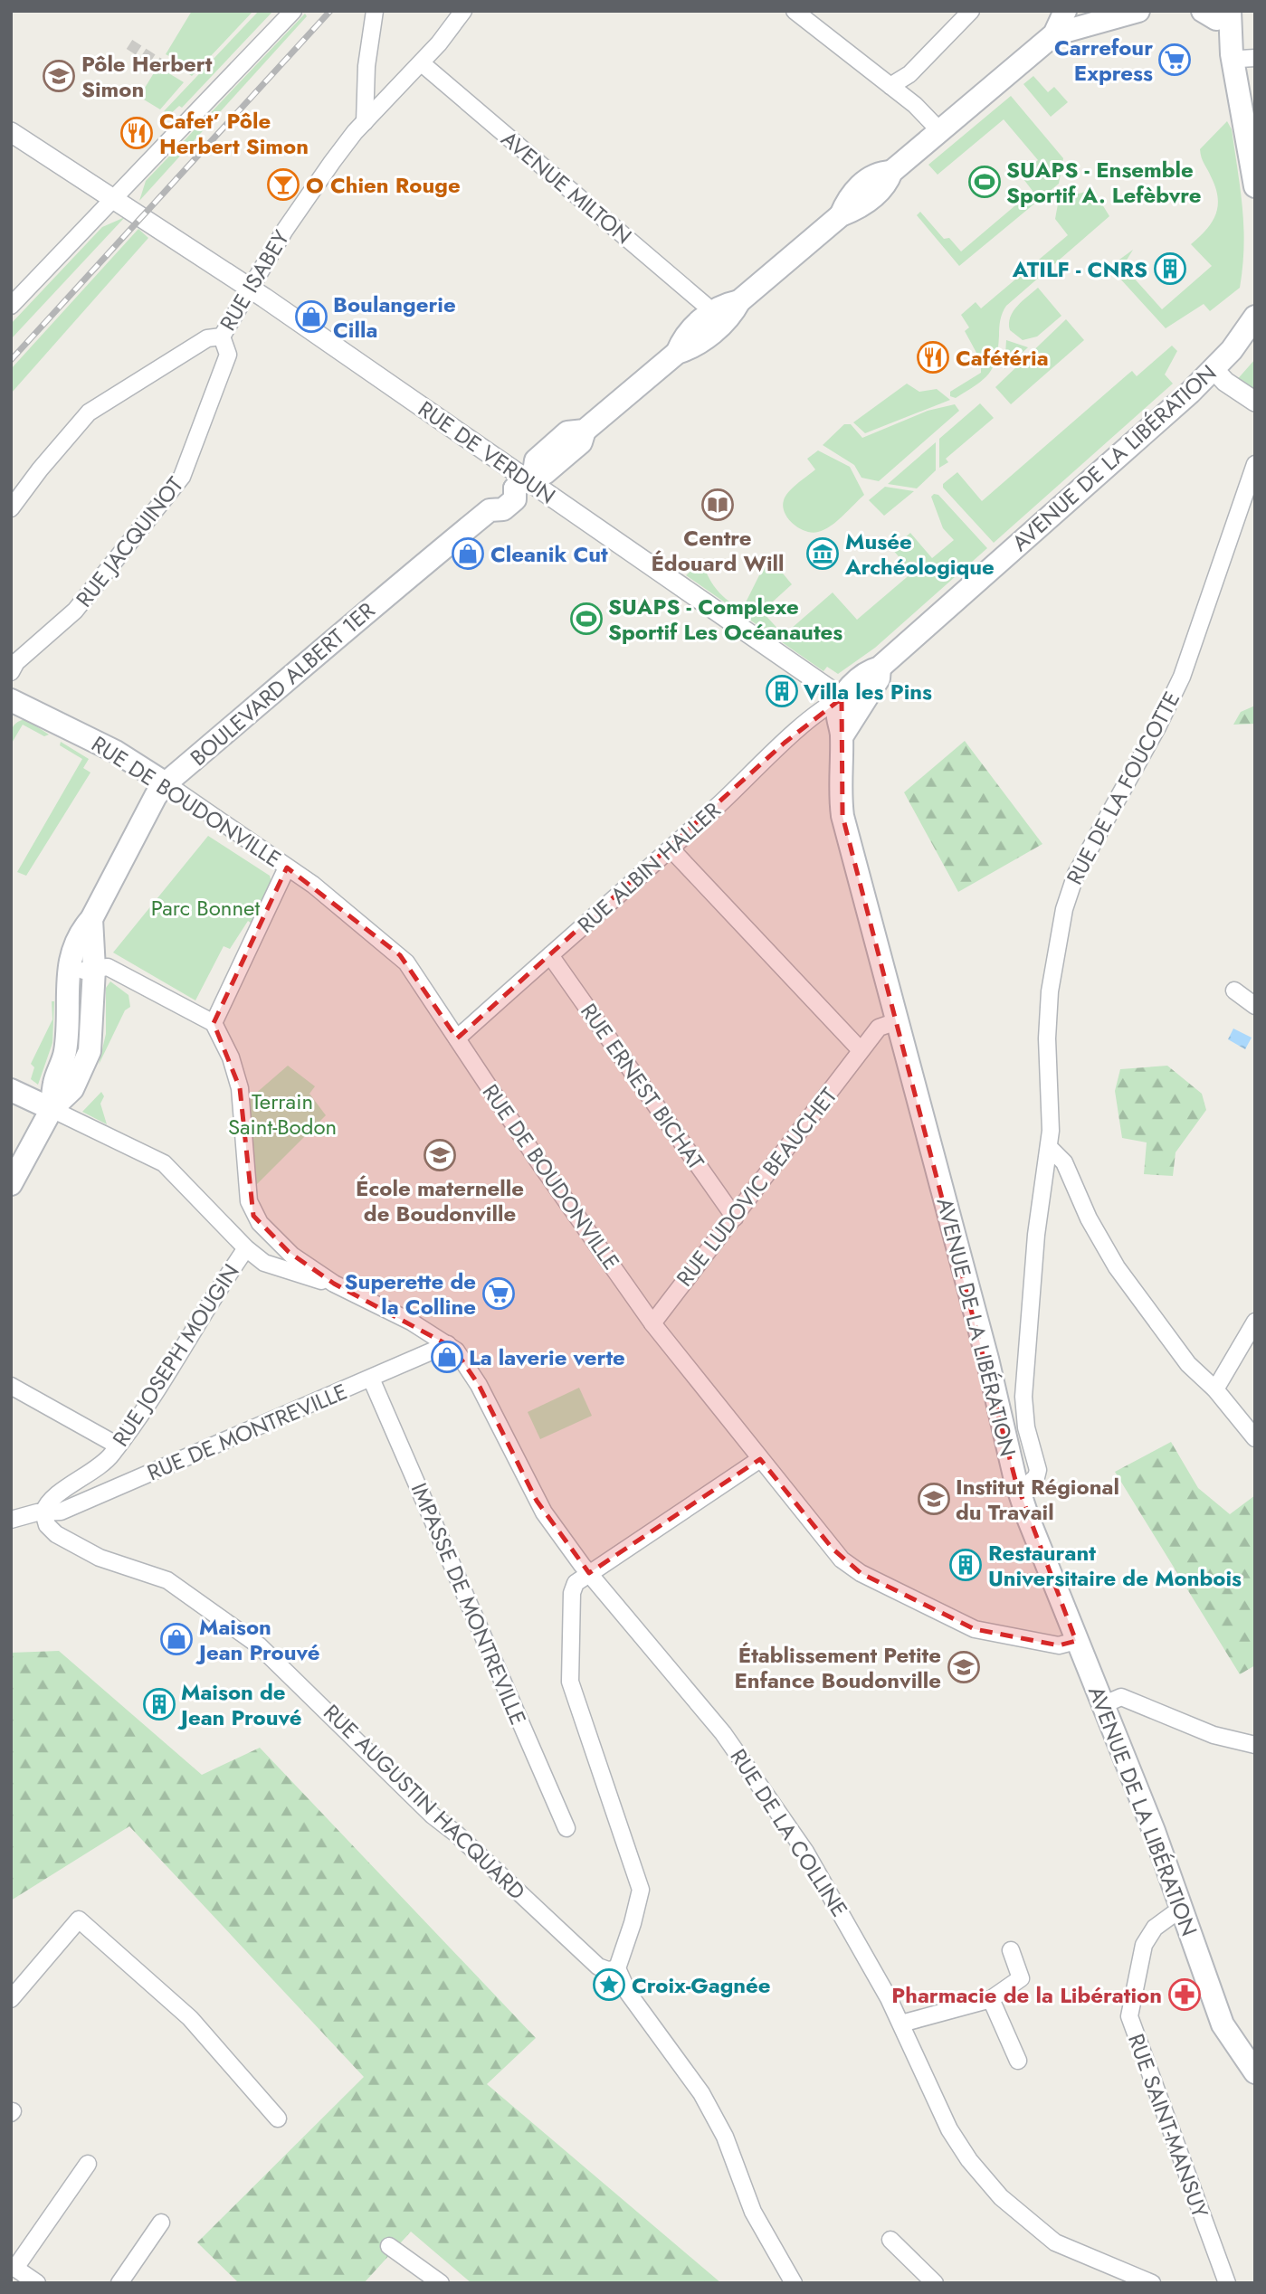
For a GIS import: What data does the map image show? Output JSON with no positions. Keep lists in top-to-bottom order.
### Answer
{
  "streets": {
    "main road": ["AVENUE DE LA LIBÉRATION", "BOULEVARD ALBERT 1ER", "RUE DE BOUDONVILLE"],
    "street": [
      "AVENUE MILTON",
      "RUE ISABEY",
      "RUE DE VERDUN",
      "RUE JACQUINOT",
      "RUE DE LA FOUCOTTE",
      "RUE ALBIN HALLER",
      "RUE ERNEST BICHAT",
      "RUE LUDOVIC BEAUCHET",
      "RUE JOSEPH MOUGIN",
      "RUE DE MONTREVILLE",
      "IMPASSE DE MONTREVILLE",
      "RUE AUGUSTIN HACQUARD",
      "RUE DE LA COLLINE",
      "RUE SAINT-MANSUY"
    ]
  },
  "crossings": [
    ["AVENUE MILTON", "RUE ISABEY"],
    ["AVENUE MILTON", "BOULEVARD ALBERT 1ER"],
    ["RUE ISABEY", "RUE DE VERDUN"],
    ["RUE ISABEY", "RUE JACQUINOT"],
    ["RUE DE VERDUN", "AVENUE DE LA LIBÉRATION"],
    ["RUE DE VERDUN", "BOULEVARD ALBERT 1ER"],
    ["RUE DE VERDUN", "RUE ALBIN HALLER"],
    ["AVENUE DE LA LIBÉRATION", "RUE DE LA FOUCOTTE"],
    ["AVENUE DE LA LIBÉRATION", "RUE DE BOUDONVILLE"],
    ["AVENUE DE LA LIBÉRATION", "RUE ALBIN HALLER"],
    ["AVENUE DE LA LIBÉRATION", "RUE LUDOVIC BEAUCHET"],
    ["AVENUE DE LA LIBÉRATION", "RUE SAINT-MANSUY"],
    ["BOULEVARD ALBERT 1ER", "RUE DE BOUDONVILLE"],
    ["RUE DE BOUDONVILLE", "RUE ALBIN HALLER"],
    ["RUE DE BOUDONVILLE", "RUE LUDOVIC BEAUCHET"],
    ["RUE ALBIN HALLER", "RUE ERNEST BICHAT"],
    ["RUE ERNEST BICHAT", "RUE LUDOVIC BEAUCHET"],
    ["RUE JOSEPH MOUGIN", "RUE DE MONTREVILLE"],
    ["RUE JOSEPH MOUGIN", "RUE AUGUSTIN HACQUARD"],
    ["RUE DE MONTREVILLE", "IMPASSE DE MONTREVILLE"],
    ["RUE DE MONTREVILLE", "RUE AUGUSTIN HACQUARD"],
    ["RUE DE MONTREVILLE", "RUE DE LA COLLINE"]
  ],
  "parks": ["Parc Bonnet", "Terrain Saint-Bodon"],
  "places": {
    "supermarket": ["Carrefour Express", "Superette de la Colline"],
    "school or university": [
      "Pôle Herbert Simon",
      "École maternelle de Boudonville",
      "Institut Régional du Travail",
      "Établissement Petite Enfance Boudonville"
    ],
    "restaurant": ["Cafet’ Pôle Herbert Simon", "Cafétéria"],
    "sports": ["SUAPS - Ensemble Sportif A. Lefèbvre", "SUAPS - Complexe Sportif Les Océanautes"],
    "bar": ["O Chien Rouge"],
    "building": [
      "ATILF - CNRS",
      "Villa les Pins",
      "Restaurant Universitaire de Monbois",
      "Maison de Jean Prouvé"
    ],
    "shop": [
      "Boulangerie Cilla",
      "Cleanik Cut",
      "La laverie verte",
      "Maison Jean Prouvé"
    ],
    "library": ["Centre Édouard Will"],
    "museum": ["Musée Archéologique"],
    "place": ["Croix-Gagnée"],
    "pharmacy": ["Pharmacie de la Libération"]
  }
}
